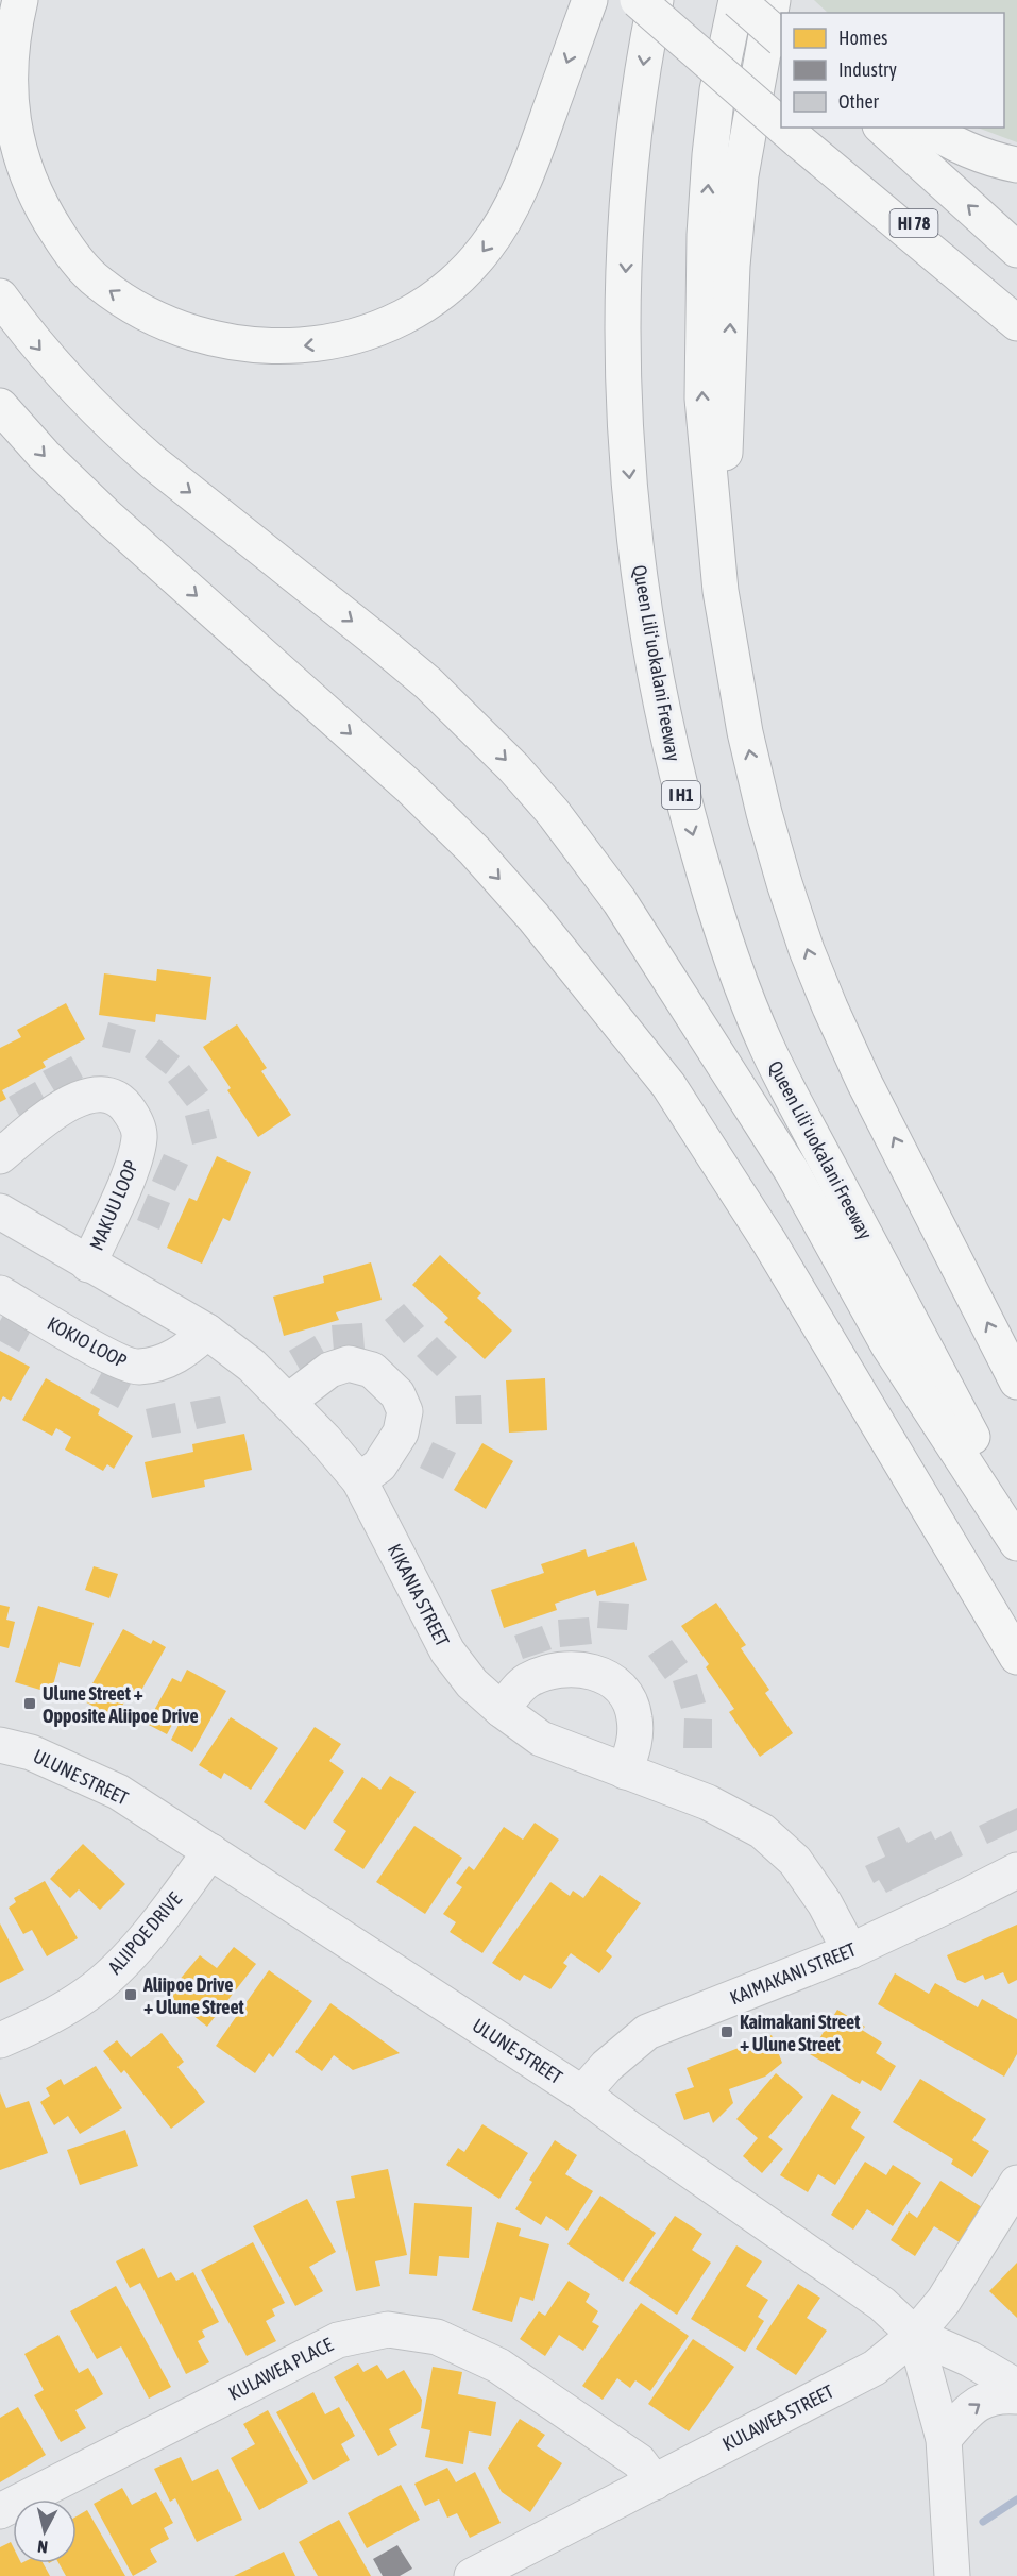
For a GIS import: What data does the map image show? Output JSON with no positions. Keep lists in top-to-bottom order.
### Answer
{
  "streets": {
    "highway": ["HI 78", "Queen Liliʻuokalani Freeway", "I H1"],
    "street": [
      "MAKUU LOOP",
      "KOKIO LOOP",
      "KIKANIA STREET",
      "ULUNE STREET",
      "ALIIPOE DRIVE",
      "KAIMAKANI STREET",
      "KULAWEA PLACE",
      "KULAWEA STREET"
    ]
  },
  "crossings": [
    ["MAKUU LOOP", "KIKANIA STREET"],
    ["KOKIO LOOP", "KIKANIA STREET"],
    ["KIKANIA STREET", "KAIMAKANI STREET"],
    ["ULUNE STREET", "ALIIPOE DRIVE"],
    ["ULUNE STREET", "KAIMAKANI STREET"],
    ["ULUNE STREET", "KULAWEA STREET"],
    ["KULAWEA PLACE", "KULAWEA STREET"]
  ],
  "places": {
    "transit": ["Ulune Street + Opposite Aliipoe Drive", "Aliipoe Drive + Ulune Street", "Kaimakani Street + Ulune Street"]
  },
  "legend": ["Homes", "Industry", "Other"],
  "north": "bottom"
}
